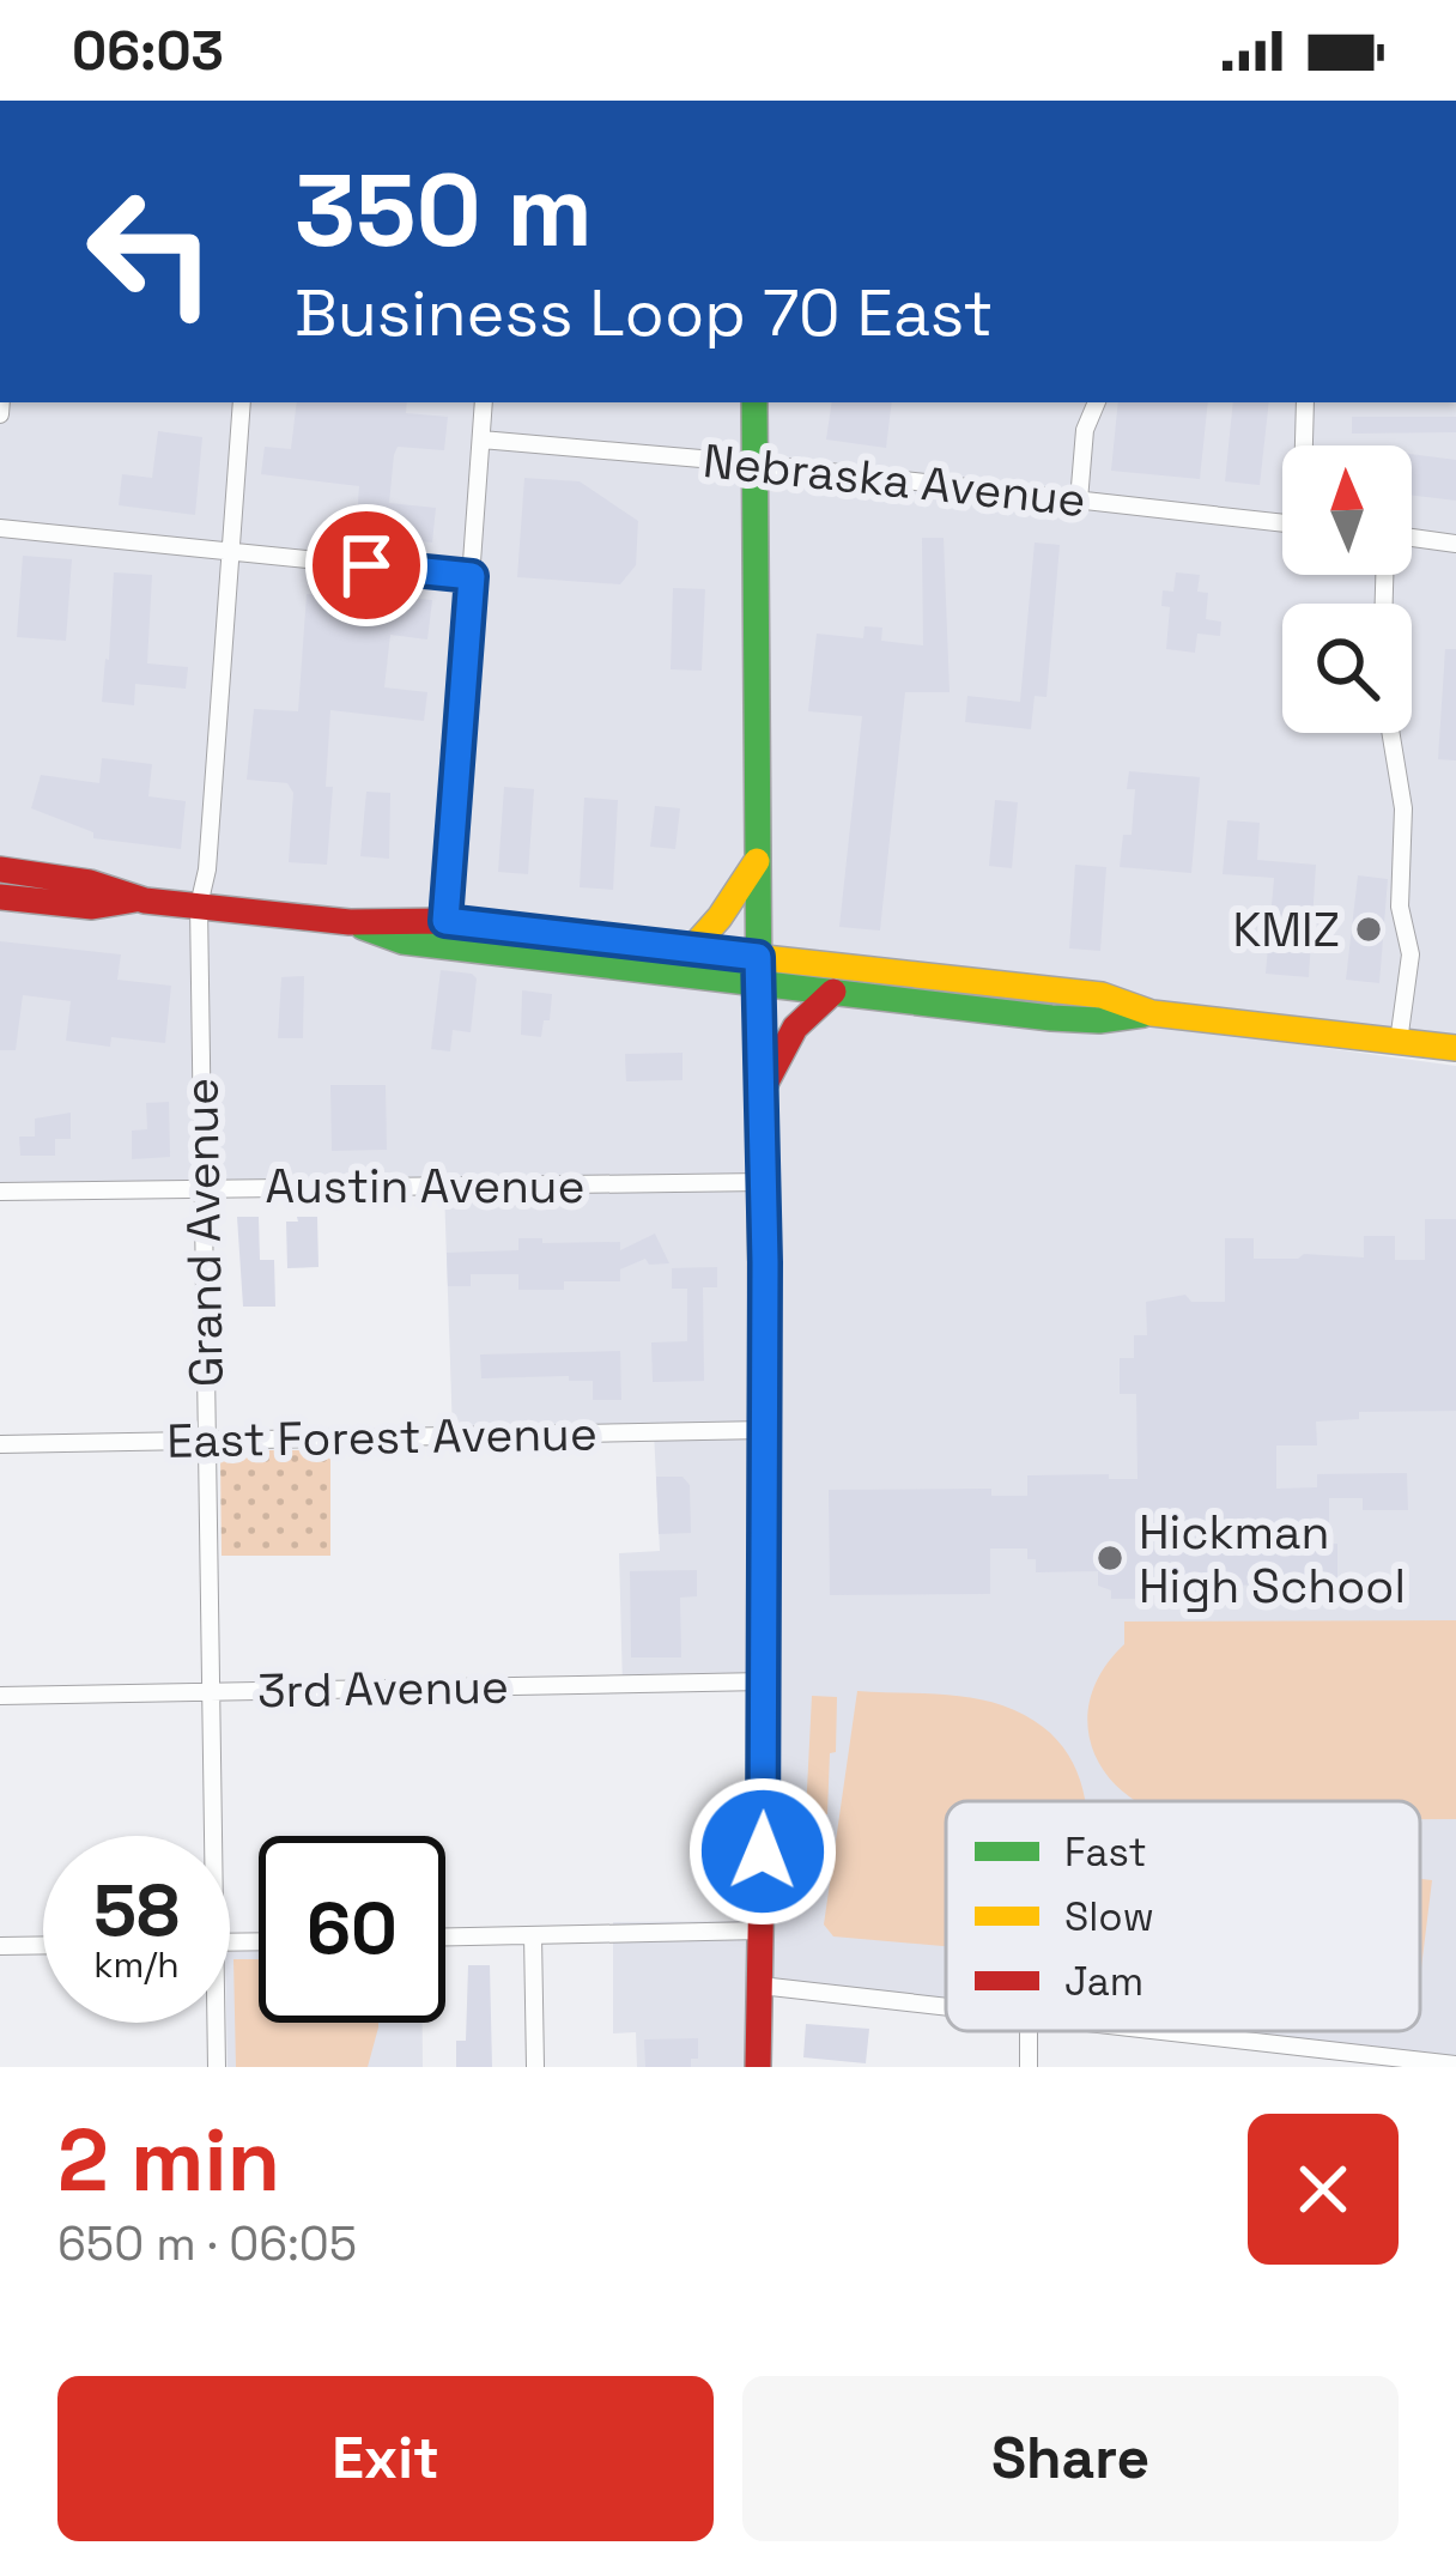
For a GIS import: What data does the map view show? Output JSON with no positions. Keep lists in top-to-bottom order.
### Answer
{
  "streets": {
    "street": [
      "Nebraska Avenue",
      "Austin Avenue",
      "Grand Avenue",
      "East Forest Avenue",
      "3rd Avenue"
    ]
  },
  "crossings": [
    ["Austin Avenue", "Grand Avenue"],
    ["Grand Avenue", "East Forest Avenue"],
    ["Grand Avenue", "3rd Avenue"]
  ],
  "places": ["KMIZ", "Hickman High School"],
  "legend": ["Fast", "Slow", "Jam"],
  "north": "top",
  "page": {
    "status": "06:03",
    "turn": ["350 m", "Business Loop 70 East"],
    "speed": "58 km/h",
    "limit": "60",
    "heading": ["2 min", "650 m · 06:05"],
    "buttons": ["Exit", "Share"]
  }
}
